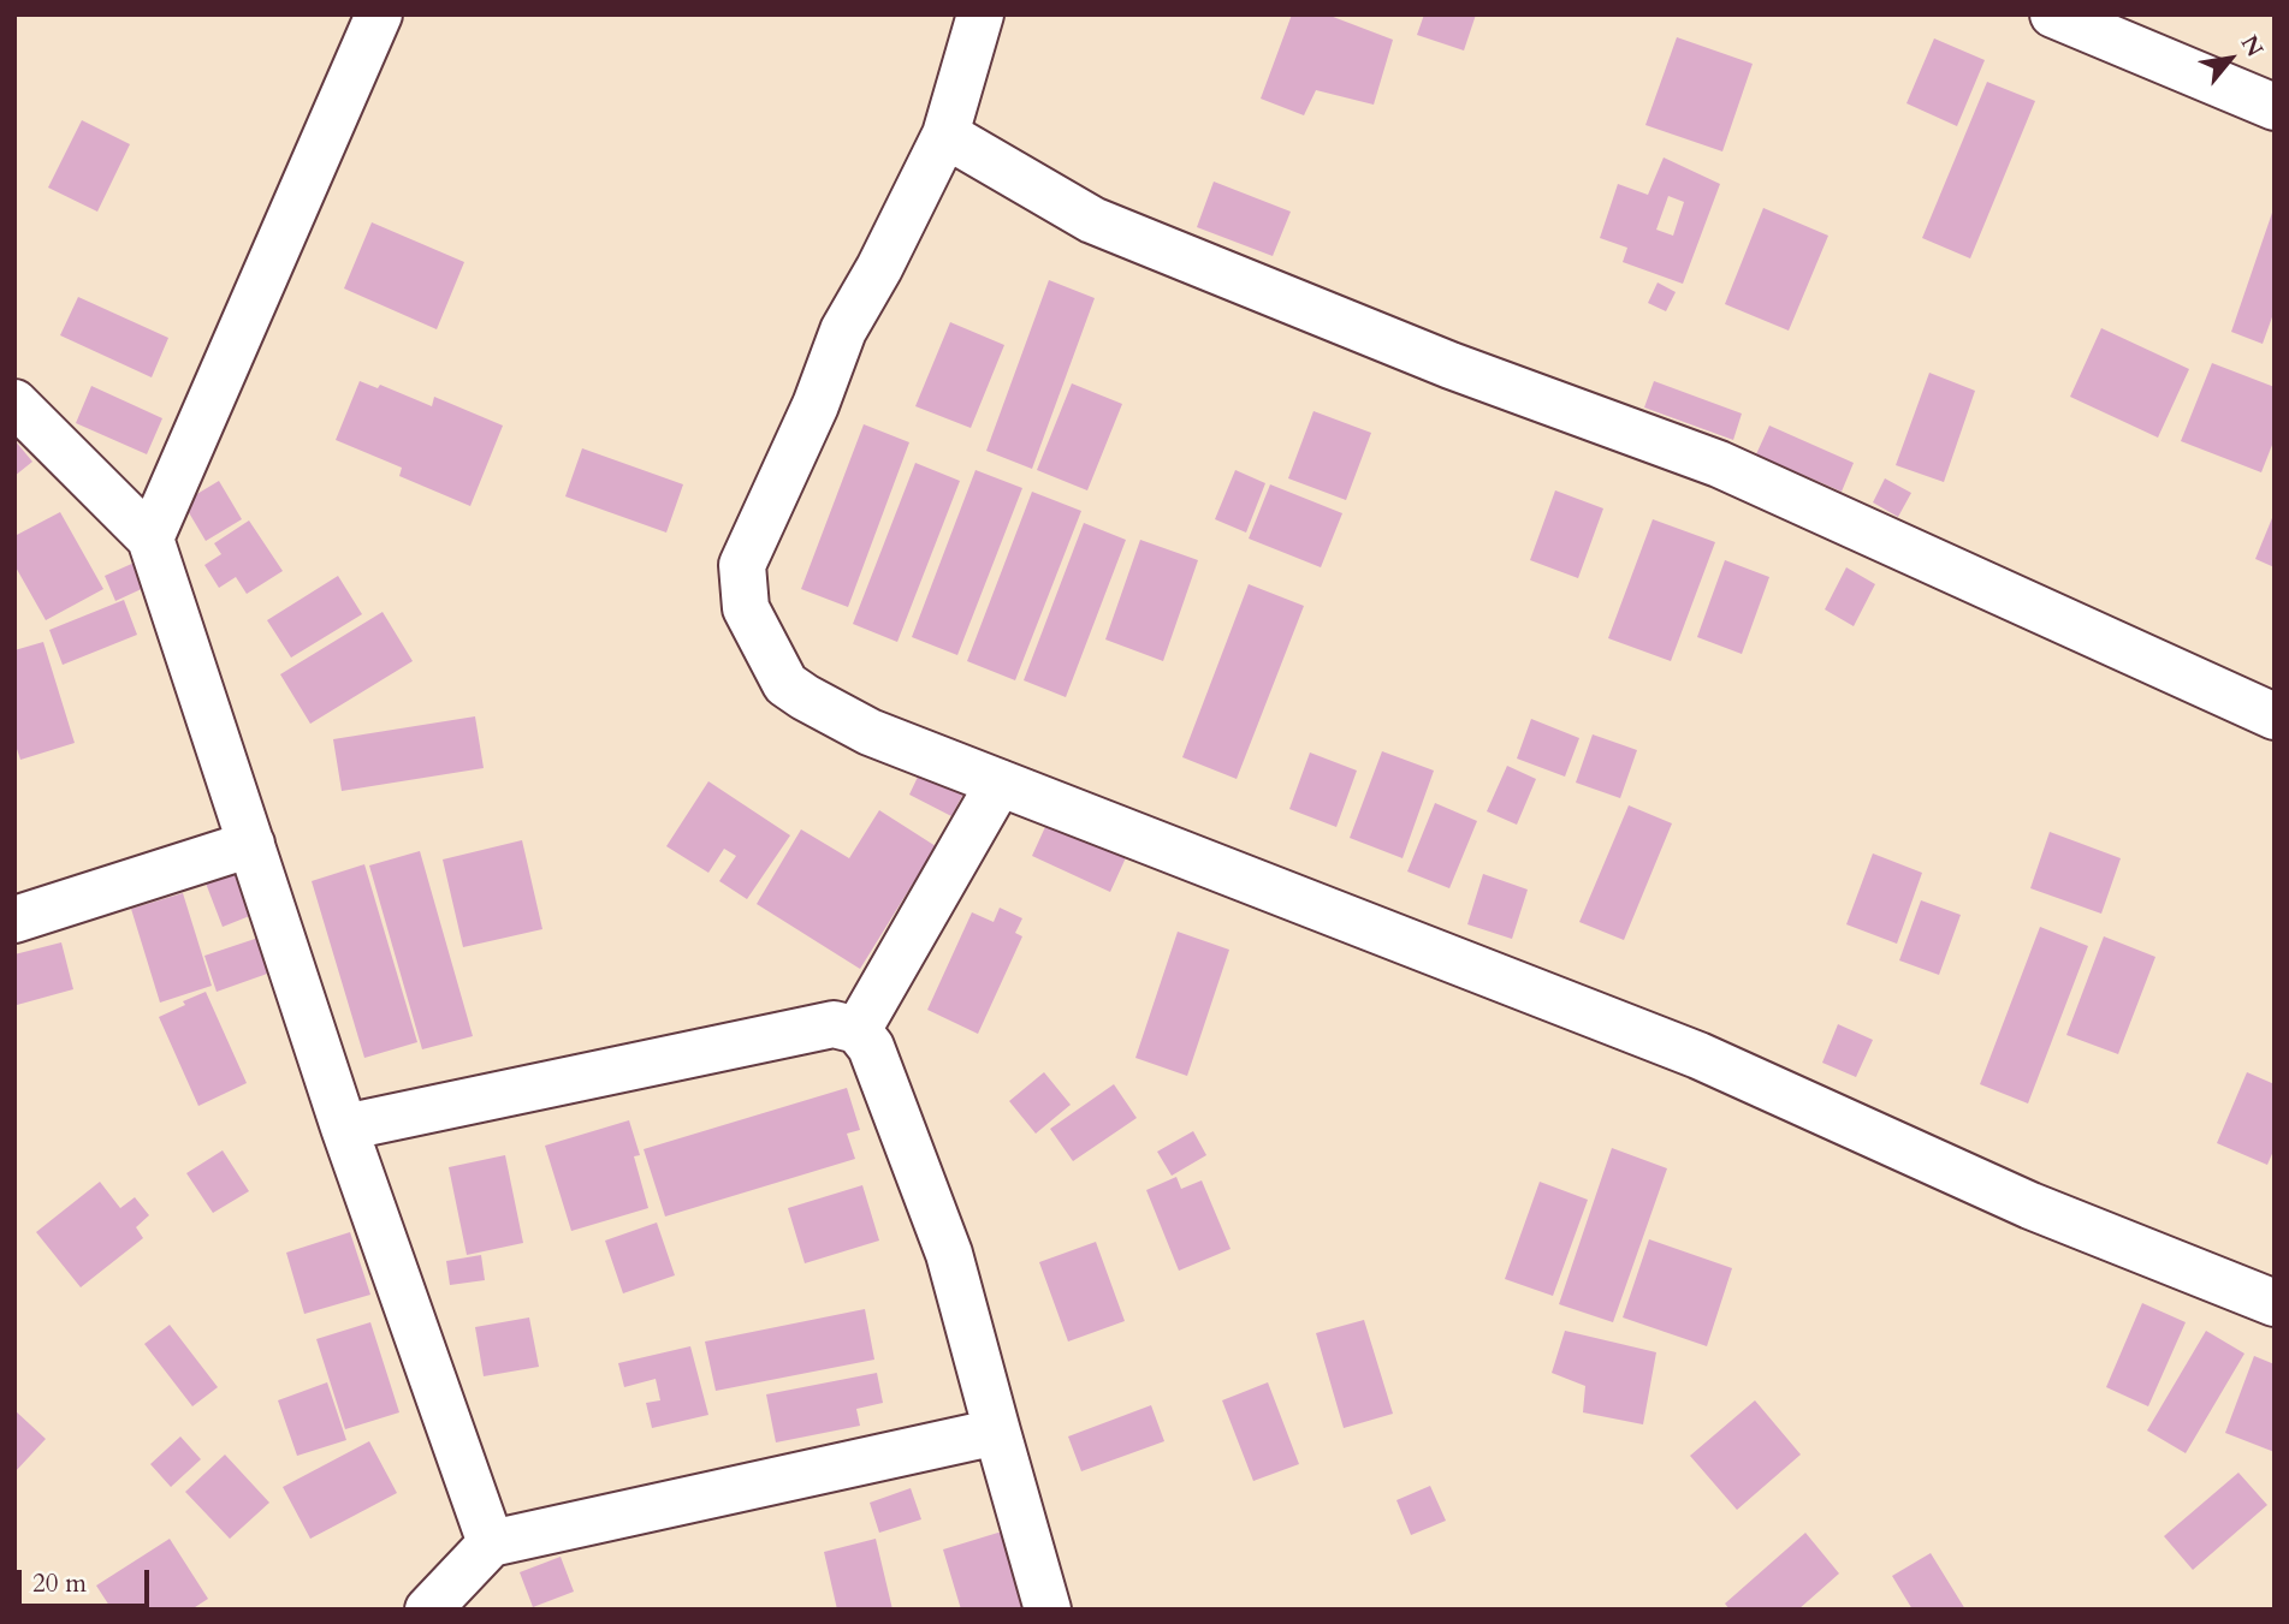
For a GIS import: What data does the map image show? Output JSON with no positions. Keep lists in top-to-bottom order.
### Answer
{
  "scale_bar": "20 m",
  "north": "top right"
}
